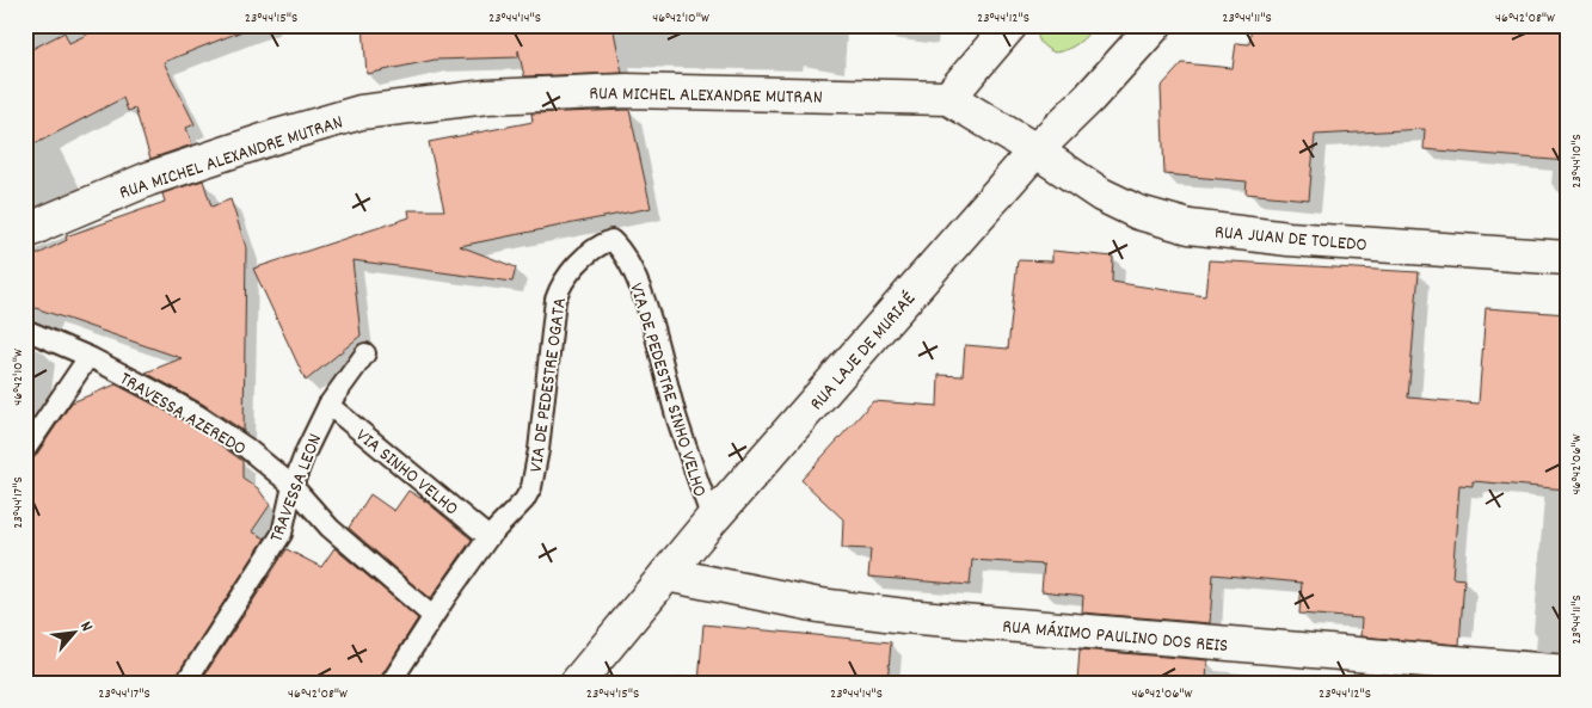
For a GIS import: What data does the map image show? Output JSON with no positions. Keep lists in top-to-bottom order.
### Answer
{
  "streets": {
    "street": [
      "RUA MICHEL ALEXANDRE MUTRAN",
      "RUA JUAN DE TOLEDO",
      "RUA LAJE DE MURIAÉ",
      "RUA MÁXIMO PAULINO DOS REIS"
    ],
    "lane": [
      "VIA DE PEDESTRE OGATA",
      "VIA DE PEDESTRE SINHO VELHO",
      "TRAVESSA AZEREDO",
      "VIA SINHO VELHO",
      "TRAVESSA LEON"
    ]
  },
  "crossings": [
    ["RUA MICHEL ALEXANDRE MUTRAN", "RUA JUAN DE TOLEDO"],
    ["RUA MICHEL ALEXANDRE MUTRAN", "RUA LAJE DE MURIAÉ"],
    ["RUA JUAN DE TOLEDO", "RUA LAJE DE MURIAÉ"],
    ["RUA LAJE DE MURIAÉ", "VIA DE PEDESTRE SINHO VELHO"],
    ["RUA LAJE DE MURIAÉ", "RUA MÁXIMO PAULINO DOS REIS"],
    ["VIA DE PEDESTRE OGATA", "VIA DE PEDESTRE SINHO VELHO"],
    ["VIA DE PEDESTRE OGATA", "TRAVESSA AZEREDO"],
    ["VIA DE PEDESTRE OGATA", "VIA SINHO VELHO"],
    ["TRAVESSA AZEREDO", "TRAVESSA LEON"],
    ["VIA SINHO VELHO", "TRAVESSA LEON"]
  ],
  "north": "top right",
  "coordinates": [
    "23°44'15\"S",
    "23°44'14\"S",
    "46°42'10\"W",
    "23°44'12\"S",
    "23°44'11\"S",
    "46°42'08\"W",
    "23°44'10\"S",
    "46°42'06\"W",
    "23°44'17\"S"
  ]
}
